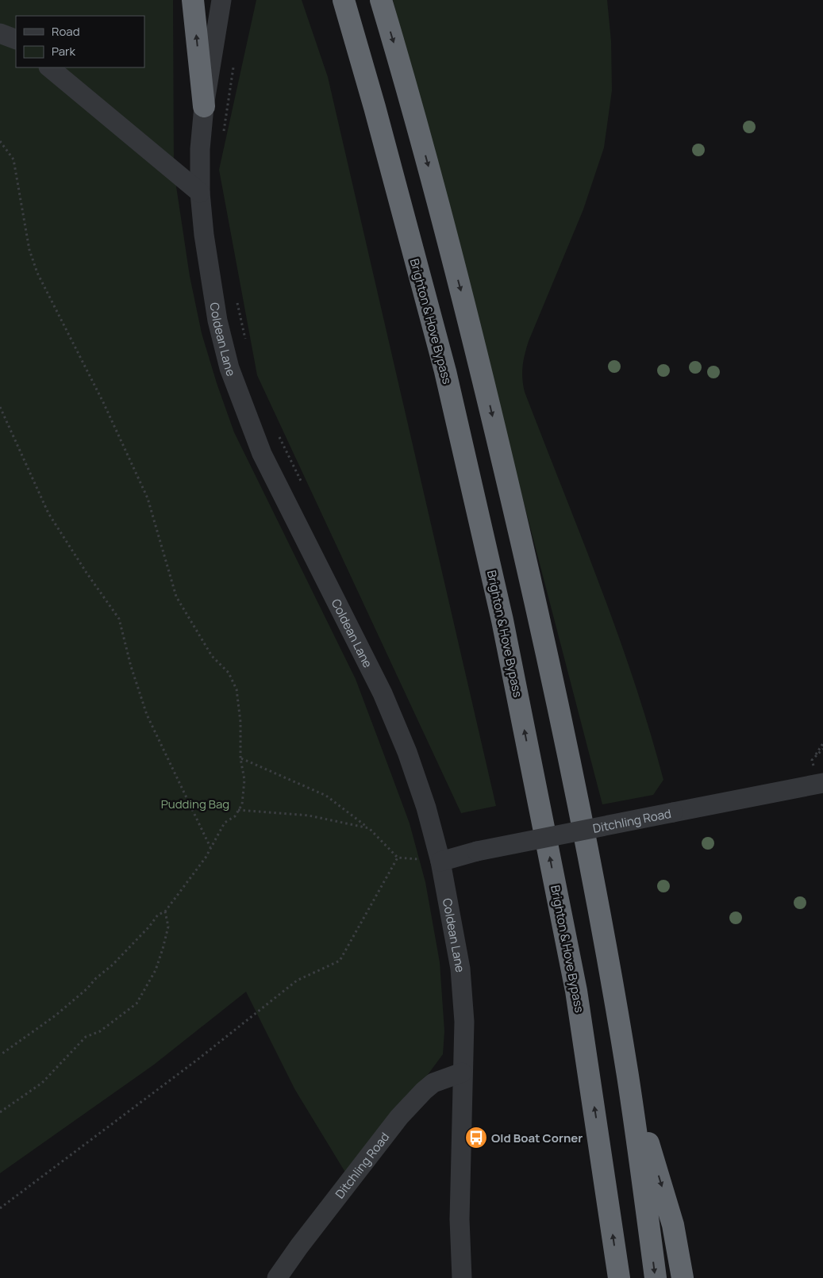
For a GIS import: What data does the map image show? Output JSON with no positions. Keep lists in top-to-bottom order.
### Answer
{
  "streets": {
    "highway": ["Brighton & Hove Bypass"],
    "street": ["Coldean Lane", "Ditchling Road"]
  },
  "crossings": [
    ["Coldean Lane", "Ditchling Road"]
  ],
  "parks": ["Pudding Bag"],
  "places": {
    "bus stop": ["Old Boat Corner"]
  },
  "legend": ["Road", "Park"]
}
